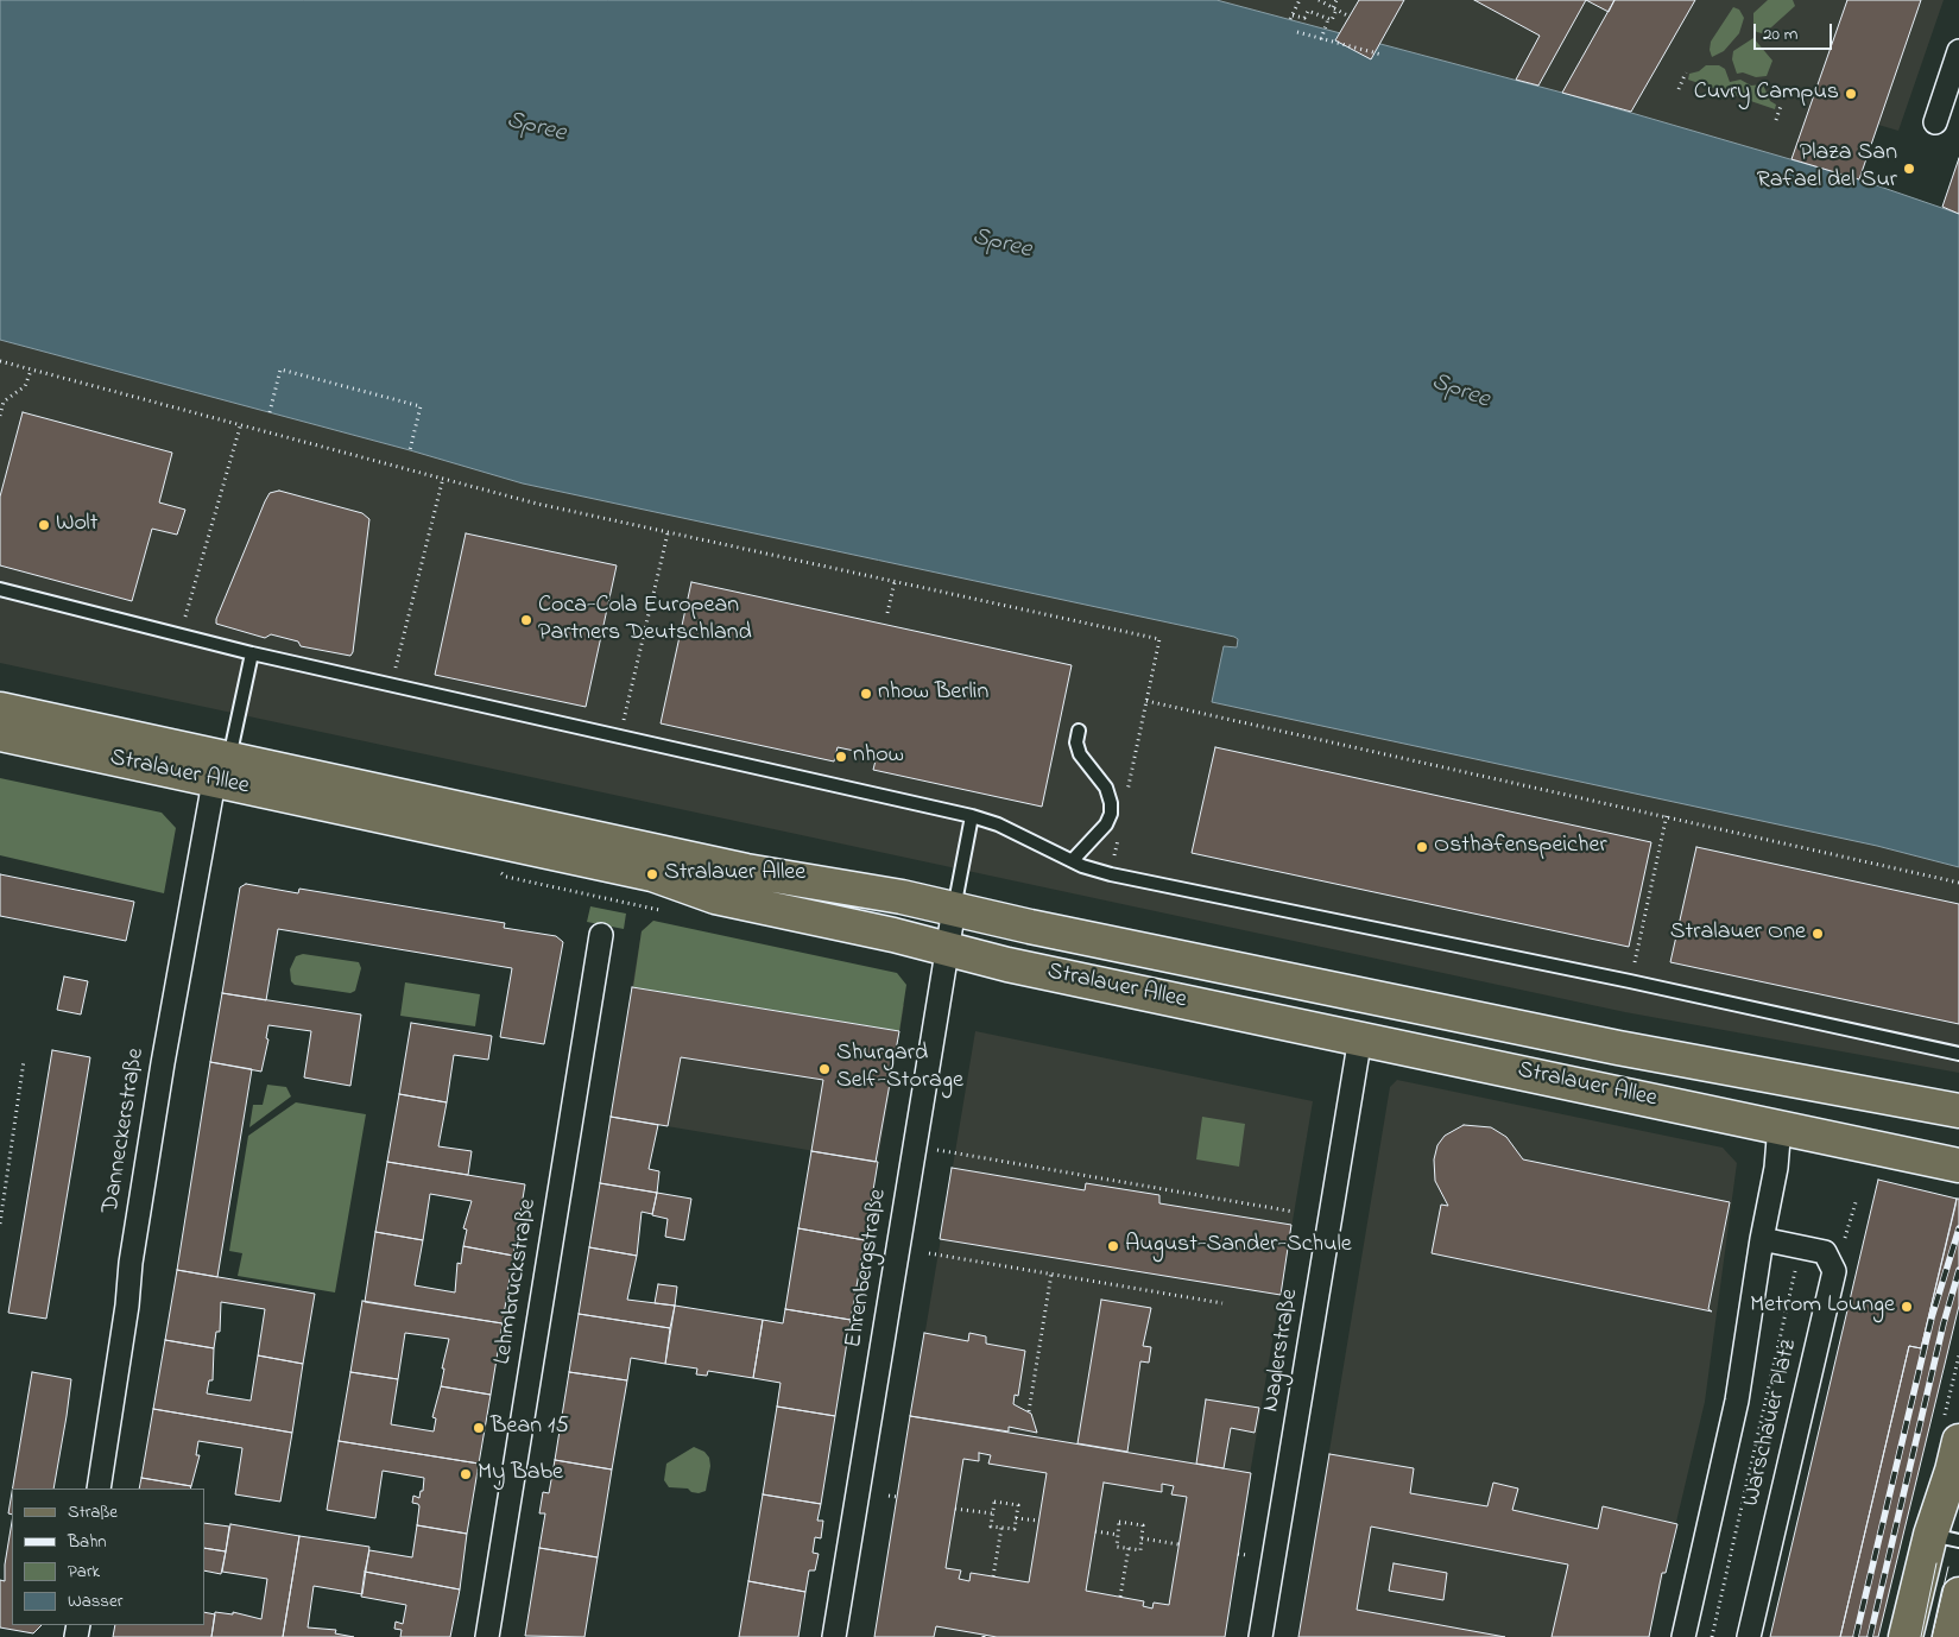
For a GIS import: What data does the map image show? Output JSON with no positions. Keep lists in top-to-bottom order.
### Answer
{
  "streets": {
    "main road": ["Stralauer Allee"],
    "street": [
      "Danneckerstraße",
      "Ehrenbergstraße",
      "Lehmbruckstraße",
      "Naglerstraße",
      "Warschauer Platz"
    ]
  },
  "crossings": [
    ["Stralauer Allee", "Danneckerstraße"],
    ["Stralauer Allee", "Ehrenbergstraße"],
    ["Stralauer Allee", "Naglerstraße"],
    ["Stralauer Allee", "Warschauer Platz"]
  ],
  "water": ["Spree"],
  "places": [
    "Cuvry Campus",
    "Plaza San Rafael del Sur",
    "Wolt",
    "Coca-Cola European Partners Deutschland",
    "nhow Berlin",
    "nhow",
    "Osthafenspeicher",
    "Stralauer Allee",
    "Stralauer One",
    "Shurgard Self-Storage",
    "August-Sander-Schule",
    "Metrom Lounge",
    "Bean 15",
    "My Babe"
  ],
  "legend": [
    "Straße",
    "Bahn",
    "Park",
    "Wasser"
  ],
  "scale_bar": "20 m"
}
